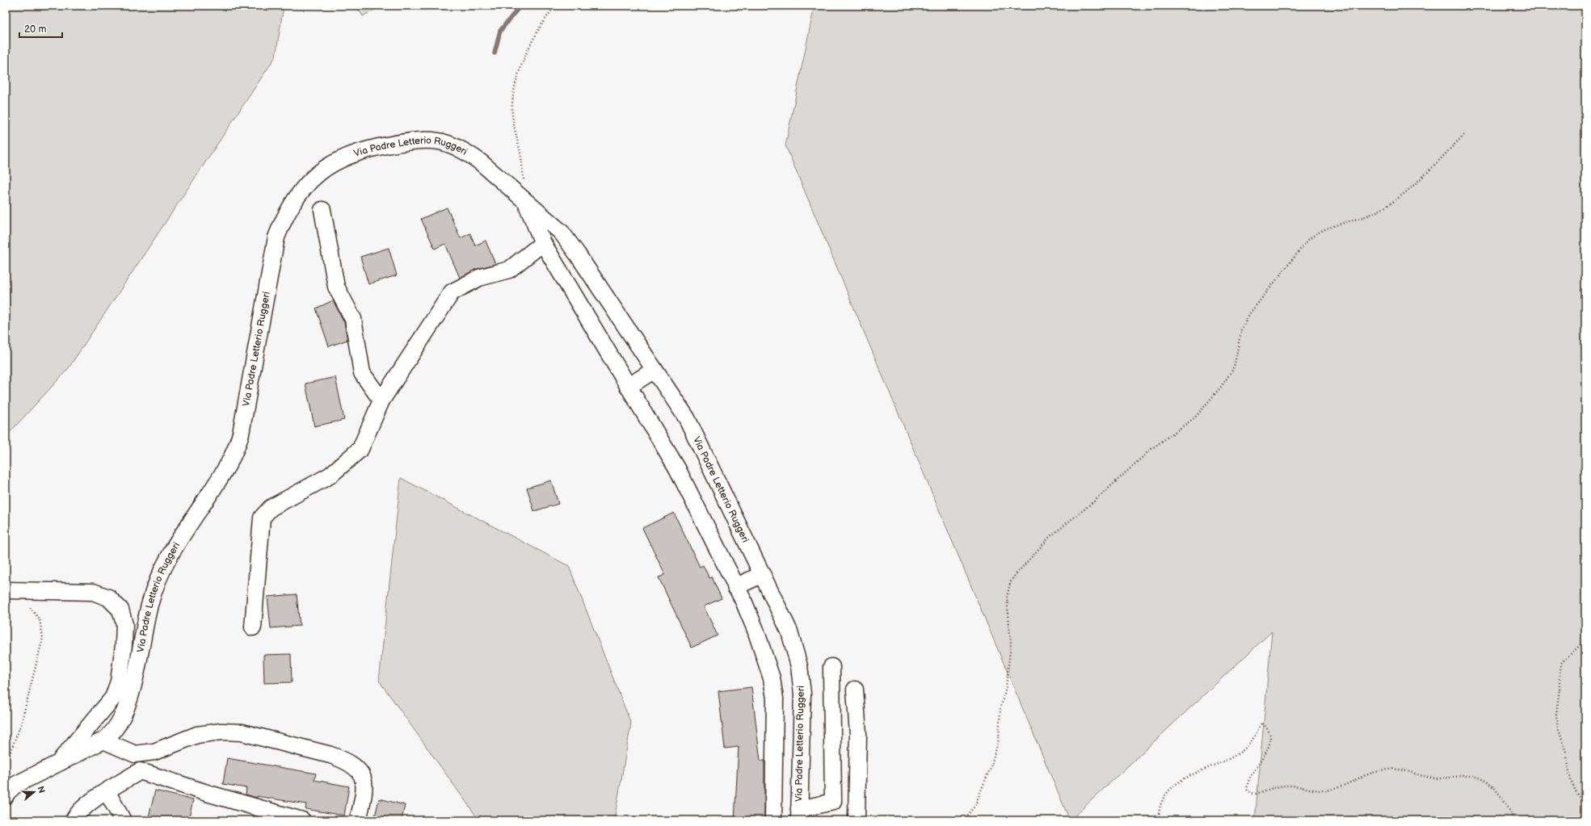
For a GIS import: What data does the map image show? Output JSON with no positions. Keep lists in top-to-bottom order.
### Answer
{
  "streets": {
    "street": ["Via Padre Letterio Ruggeri"]
  },
  "scale_bar": "20 m",
  "north": "right"
}
